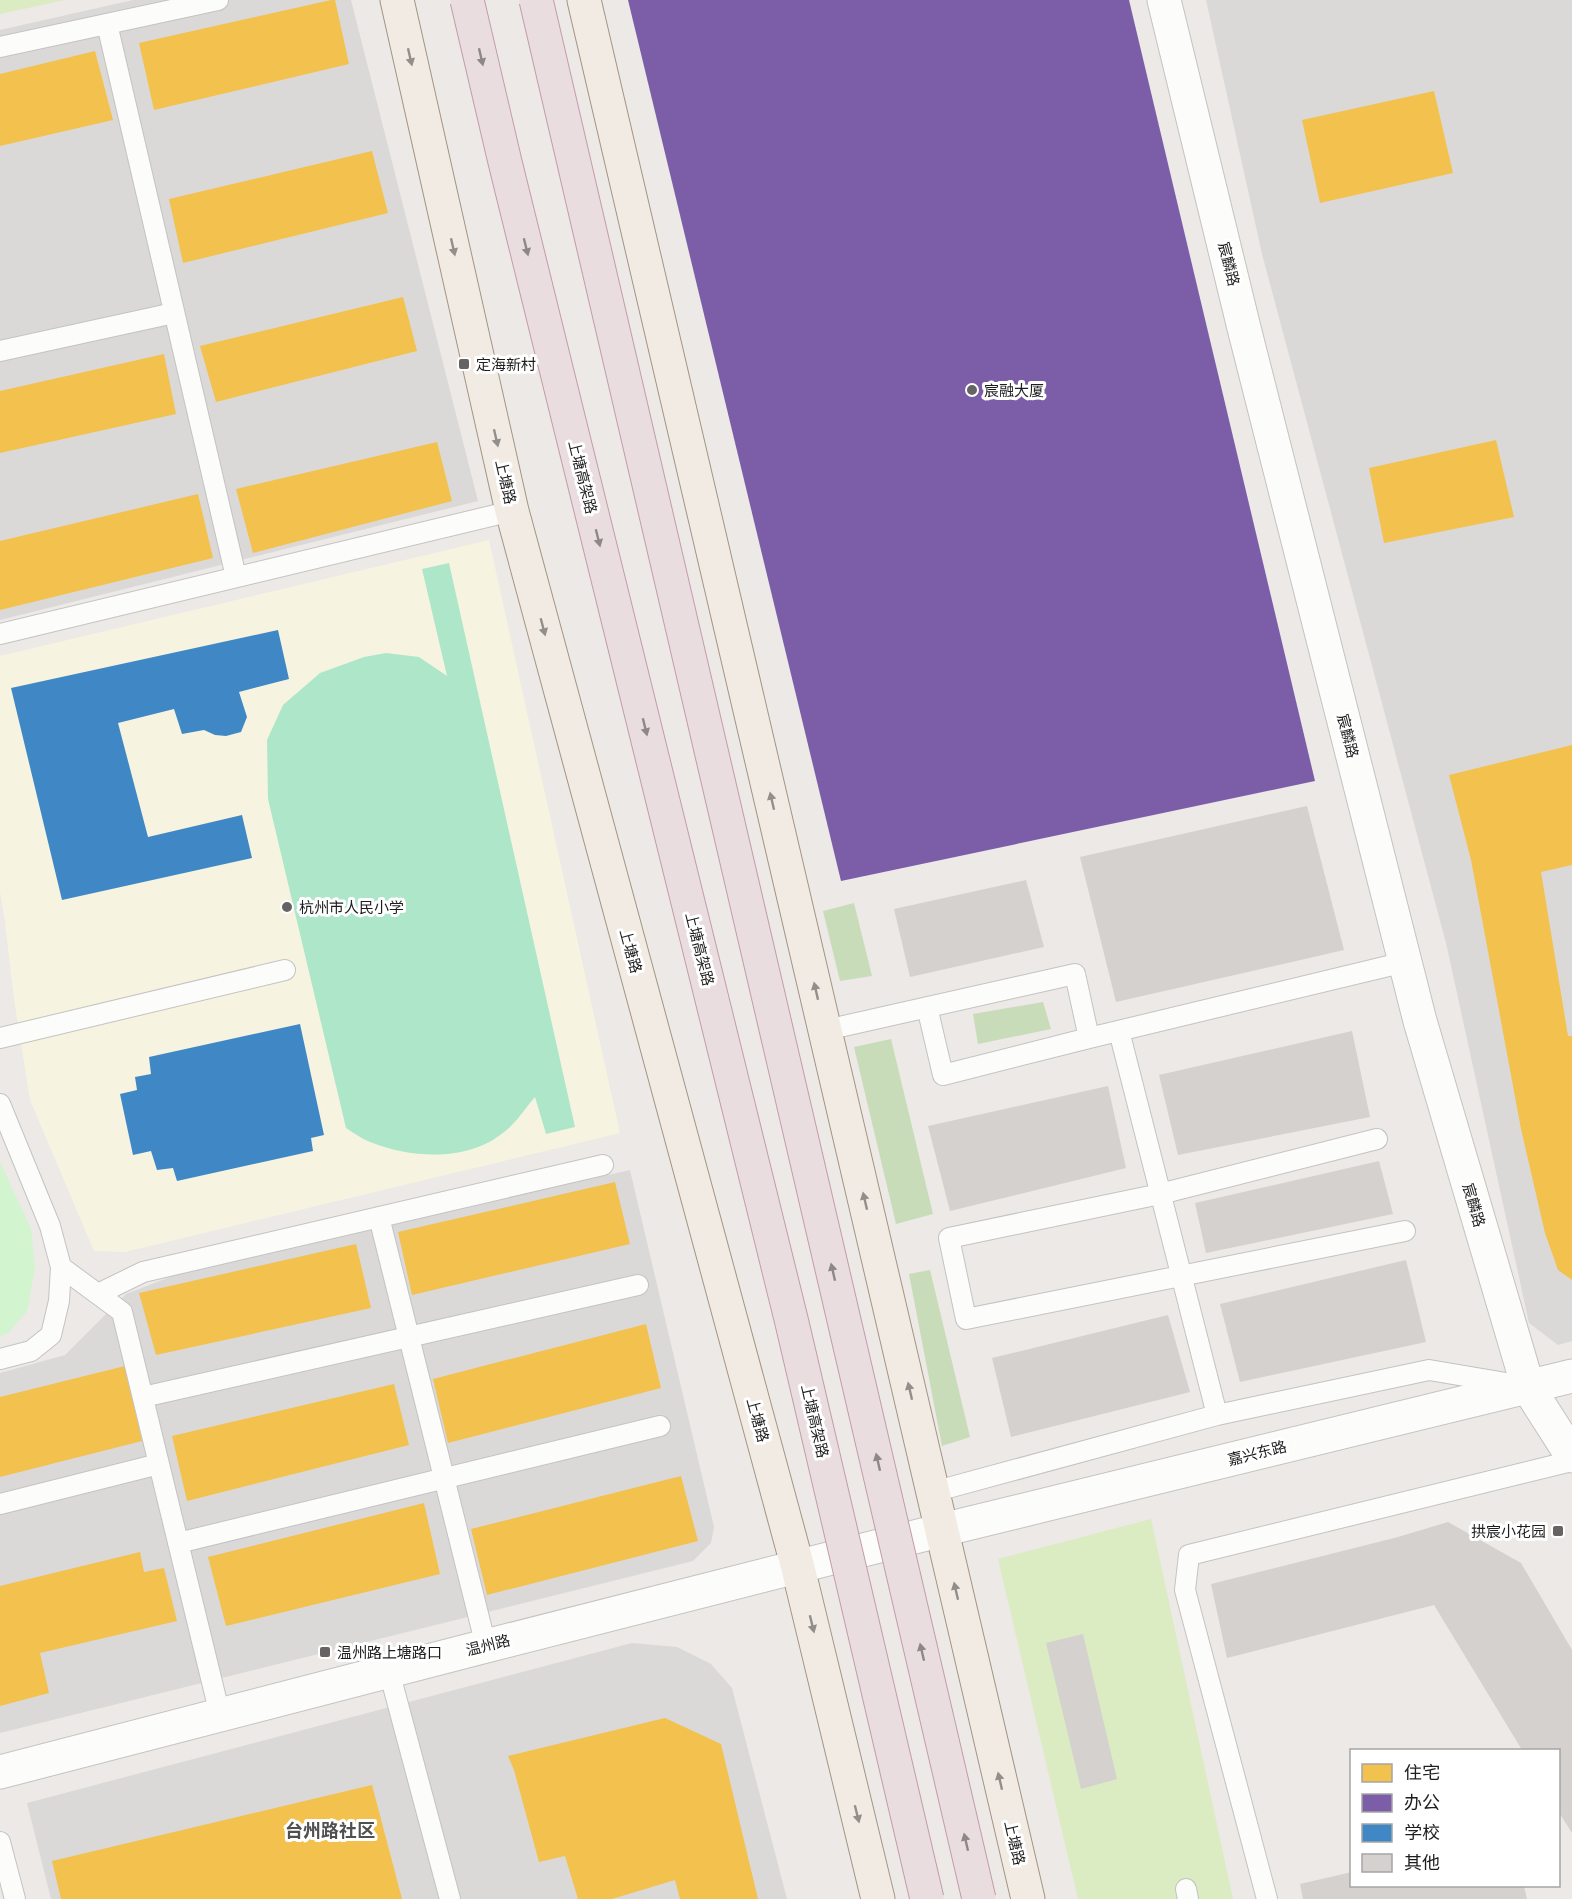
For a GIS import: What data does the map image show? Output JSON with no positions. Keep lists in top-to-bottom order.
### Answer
{
  "streets": {
    "highway": ["上塘高架路"],
    "main road": ["上塘路"],
    "street": ["宸麟路", "嘉兴东路", "温州路"]
  },
  "crossings": [
    ["宸麟路", "嘉兴东路"],
    ["上塘路", "嘉兴东路"],
    ["上塘路", "温州路"],
    ["嘉兴东路", "温州路"]
  ],
  "districts": ["台州路社区"],
  "places": {
    "transit": ["定海新村", "拱宸小花园", "温州路上塘路口"],
    "other": ["宸融大厦", "杭州市人民小学"]
  },
  "legend": [
    "住宅",
    "办公",
    "学校",
    "其他"
  ]
}
